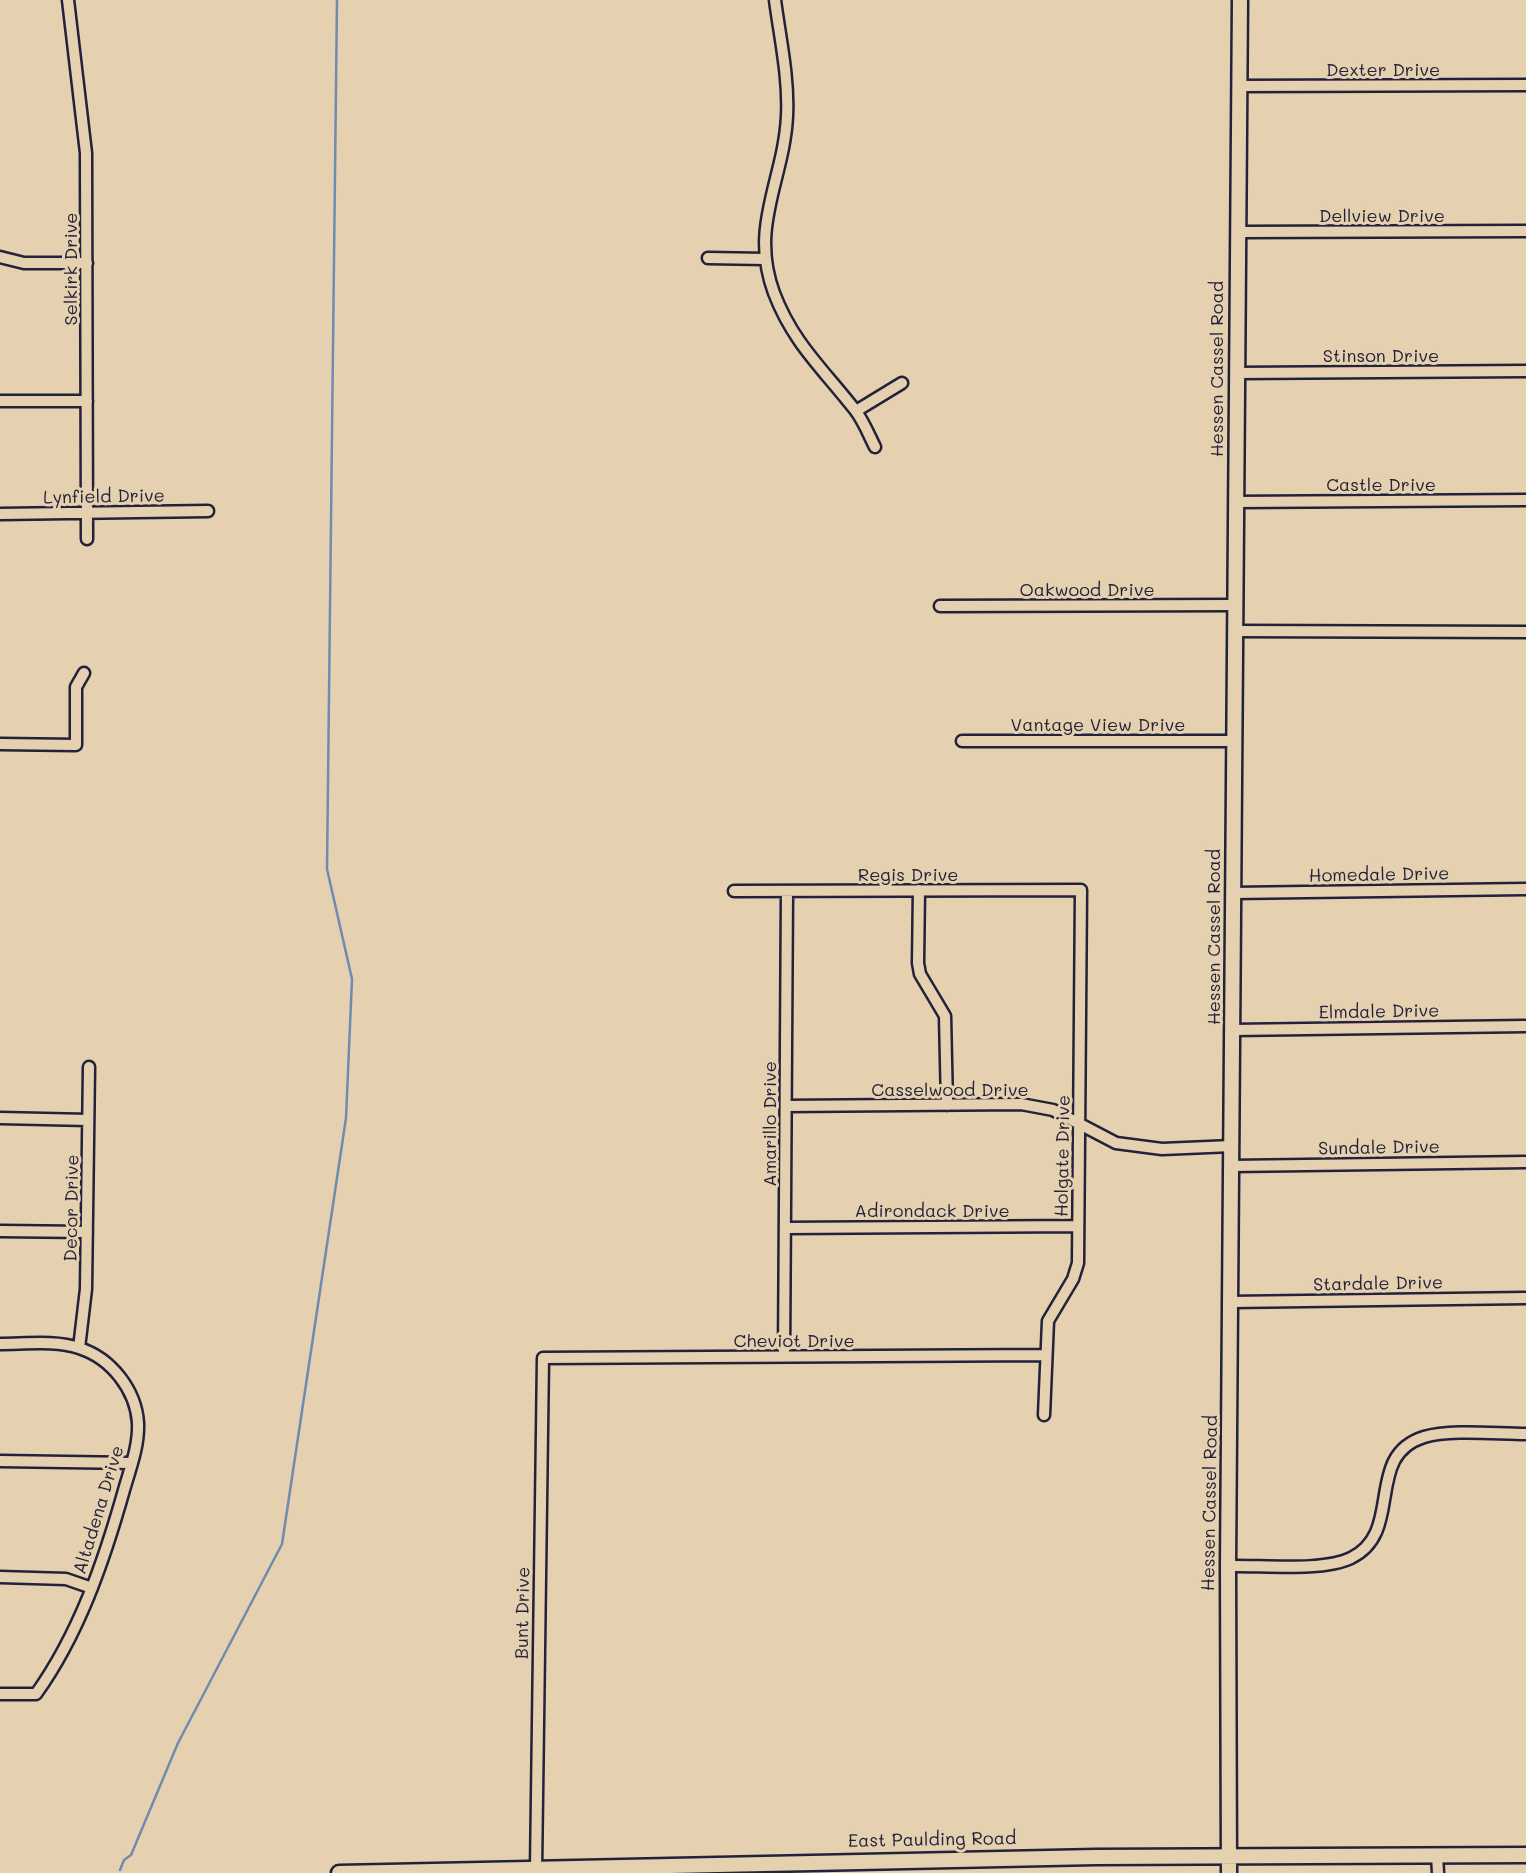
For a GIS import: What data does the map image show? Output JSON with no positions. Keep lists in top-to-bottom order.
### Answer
{
  "streets": {
    "main road": ["Hessen Cassel Road", "East Paulding Road"],
    "street": [
      "Dexter Drive",
      "Dellview Drive",
      "Selkirk Drive",
      "Stinson Drive",
      "Castle Drive",
      "Lynfield Drive",
      "Oakwood Drive",
      "Vantage View Drive",
      "Regis Drive",
      "Homedale Drive",
      "Elmdale Drive",
      "Casselwood Drive",
      "Amarillo Drive",
      "Sundale Drive",
      "Holgate Drive",
      "Decor Drive",
      "Adirondack Drive",
      "Stardale Drive",
      "Cheviot Drive",
      "Altadena Drive",
      "Bunt Drive"
    ]
  },
  "crossings": [
    ["Dexter Drive", "Hessen Cassel Road"],
    ["Dellview Drive", "Hessen Cassel Road"],
    ["Selkirk Drive", "Lynfield Drive"],
    ["Stinson Drive", "Hessen Cassel Road"],
    ["Hessen Cassel Road", "Castle Drive"],
    ["Hessen Cassel Road", "Oakwood Drive"],
    ["Hessen Cassel Road", "Vantage View Drive"],
    ["Hessen Cassel Road", "Homedale Drive"],
    ["Hessen Cassel Road", "Elmdale Drive"],
    ["Hessen Cassel Road", "Casselwood Drive"],
    ["Hessen Cassel Road", "Sundale Drive"],
    ["Hessen Cassel Road", "Stardale Drive"],
    ["Hessen Cassel Road", "East Paulding Road"],
    ["Regis Drive", "Amarillo Drive"],
    ["Regis Drive", "Holgate Drive"],
    ["Casselwood Drive", "Amarillo Drive"],
    ["Casselwood Drive", "Holgate Drive"],
    ["Amarillo Drive", "Adirondack Drive"],
    ["Amarillo Drive", "Cheviot Drive"],
    ["Holgate Drive", "Adirondack Drive"],
    ["Holgate Drive", "Cheviot Drive"],
    ["Decor Drive", "Altadena Drive"],
    ["Cheviot Drive", "Bunt Drive"],
    ["Bunt Drive", "East Paulding Road"]
  ]
}
